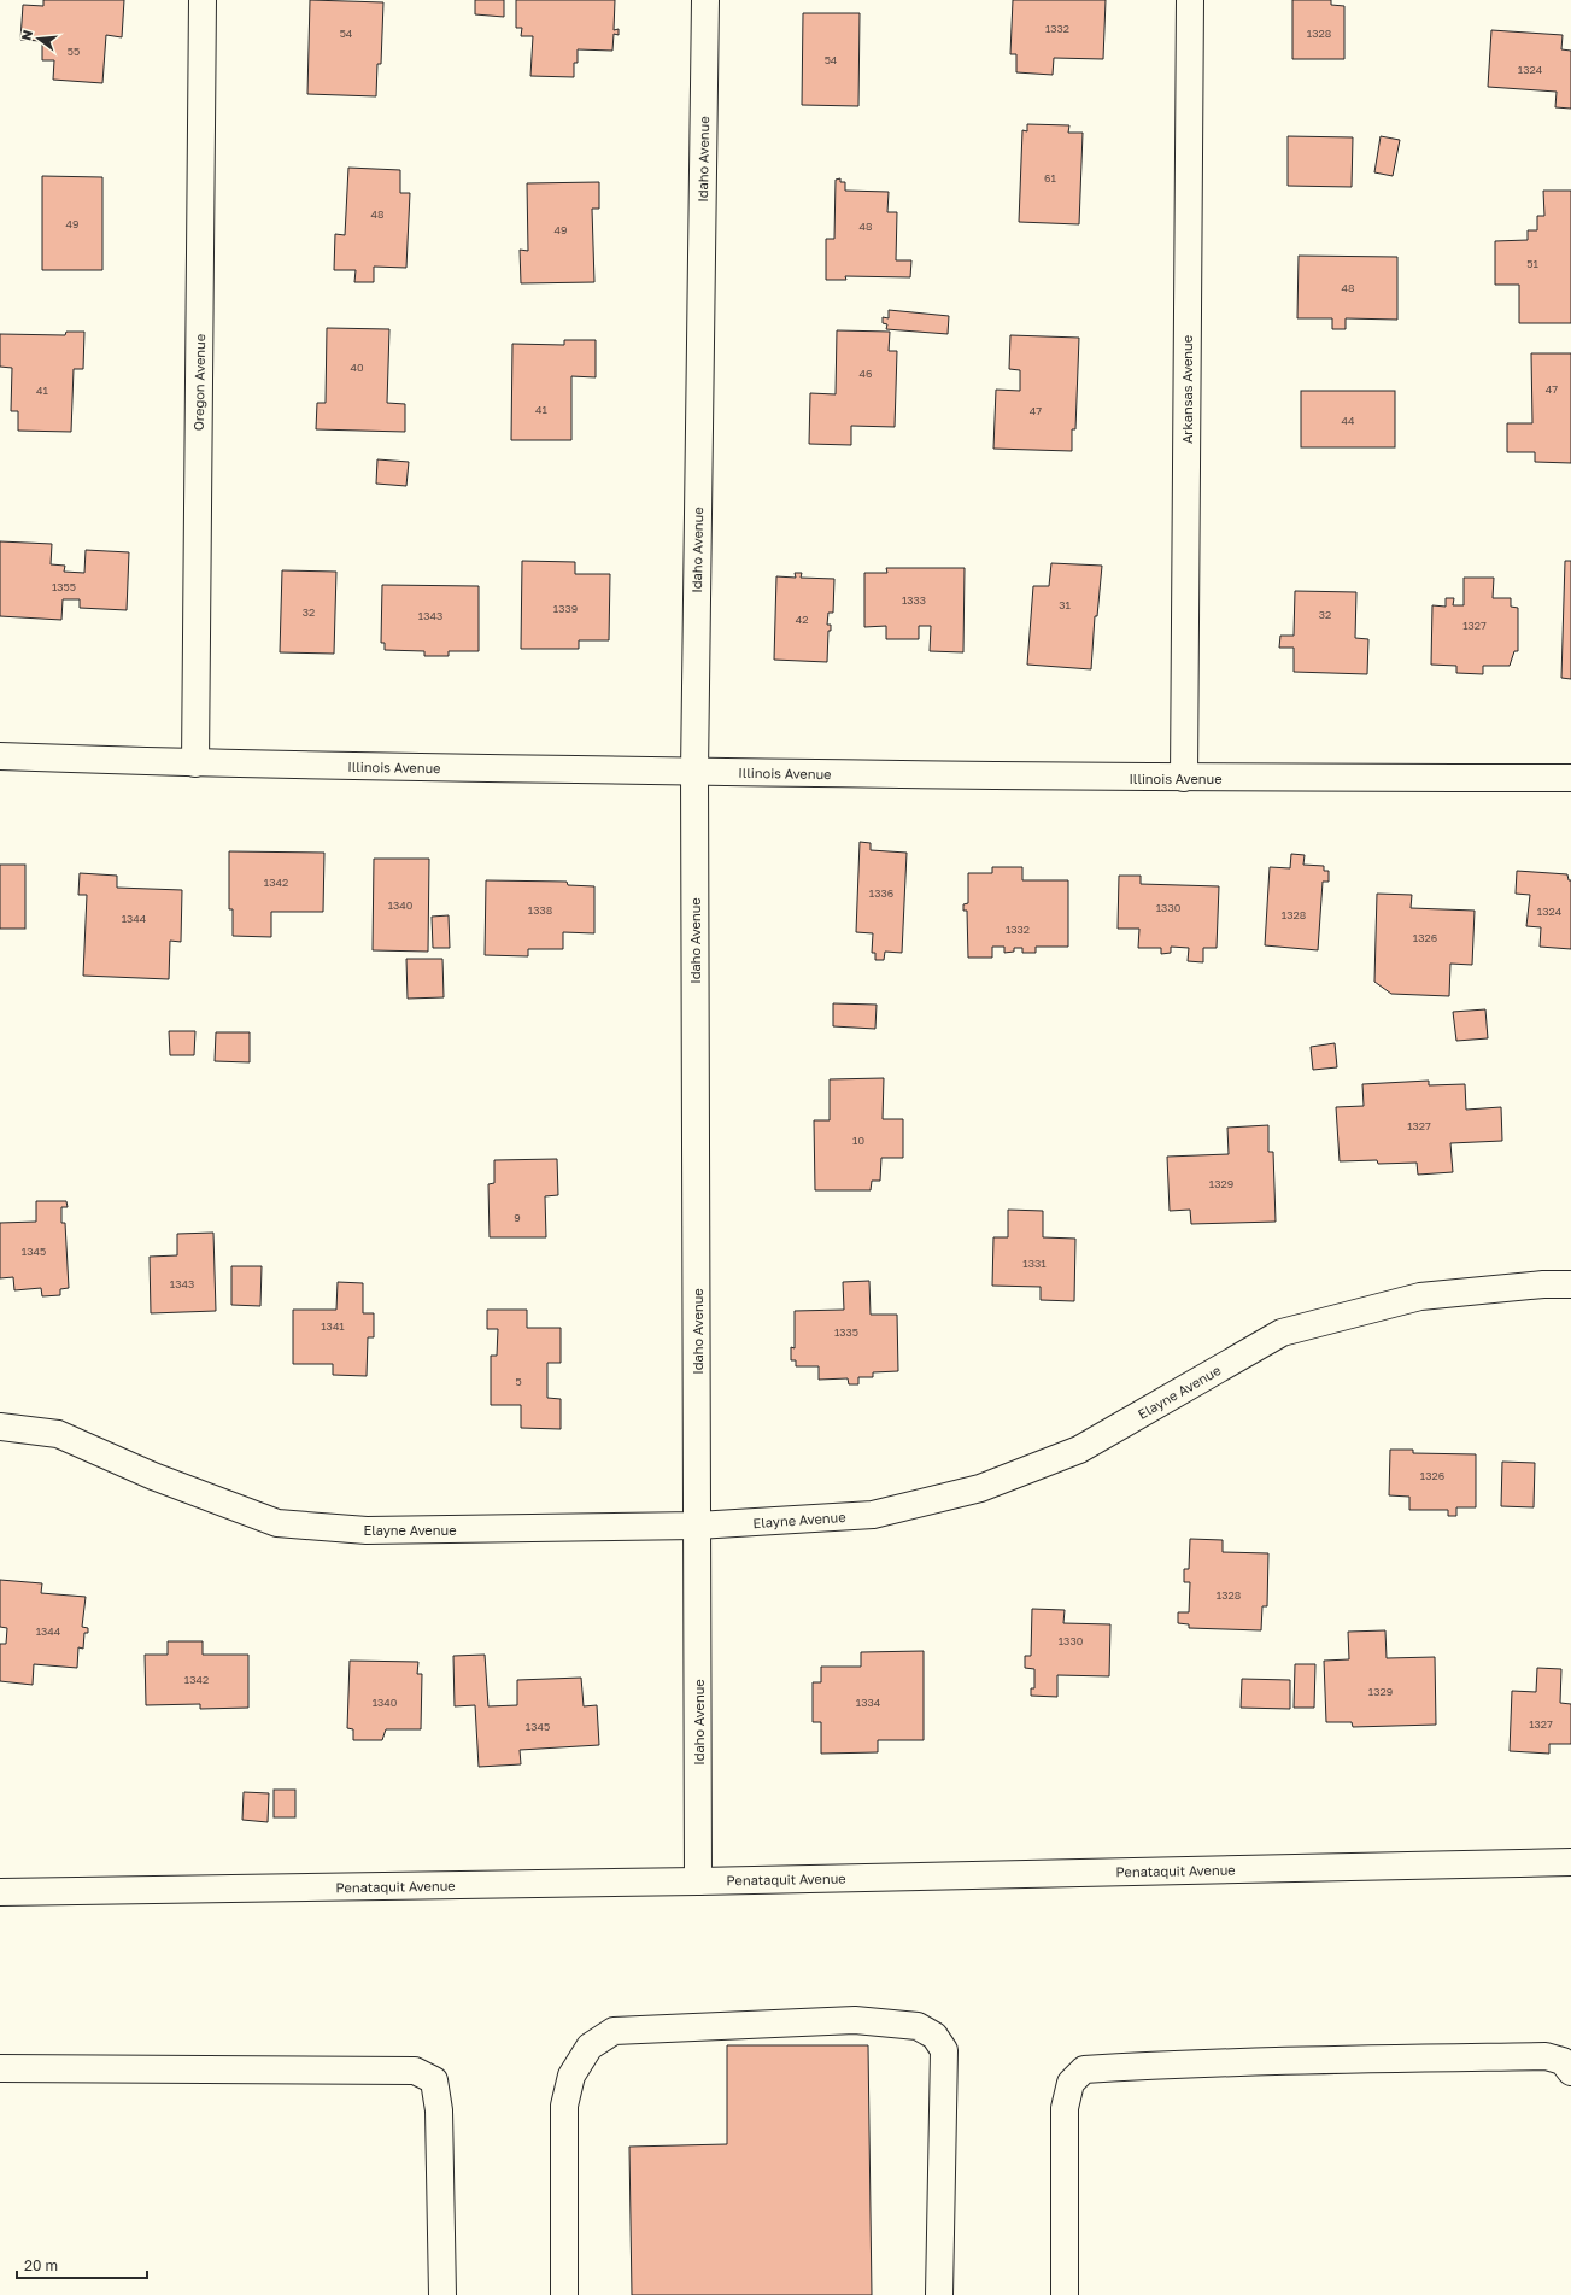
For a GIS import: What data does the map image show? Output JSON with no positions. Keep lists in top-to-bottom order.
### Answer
{
  "streets": {
    "street": [
      "Idaho Avenue",
      "Oregon Avenue",
      "Arkansas Avenue",
      "Illinois Avenue",
      "Elayne Avenue",
      "Penataquit Avenue"
    ]
  },
  "crossings": [
    ["Idaho Avenue", "Illinois Avenue"],
    ["Idaho Avenue", "Elayne Avenue"],
    ["Idaho Avenue", "Penataquit Avenue"],
    ["Oregon Avenue", "Illinois Avenue"],
    ["Arkansas Avenue", "Illinois Avenue"]
  ],
  "house_numbers": [
    "1332",
    "54",
    "1328",
    "55",
    "54",
    "1324",
    "61",
    "48",
    "49",
    "48",
    "49",
    "51",
    "48",
    "40",
    "46",
    "47",
    "41",
    "41",
    "47",
    "44",
    "1355",
    "1333",
    "31",
    "1339",
    "32",
    "32",
    "1343",
    "42",
    "1327",
    "1342",
    "1336",
    "1340",
    "1330",
    "1338",
    "1324",
    "1328",
    "1344",
    "1332",
    "1326",
    "1327",
    "10",
    "1329",
    "9",
    "1345",
    "1331",
    "1343",
    "1341",
    "1335",
    "5",
    "1326",
    "1328",
    "1344",
    "1330",
    "1342",
    "1329",
    "1340",
    "1334",
    "1327",
    "1345"
  ],
  "scale_bar": "20 m",
  "north": "left"
}
